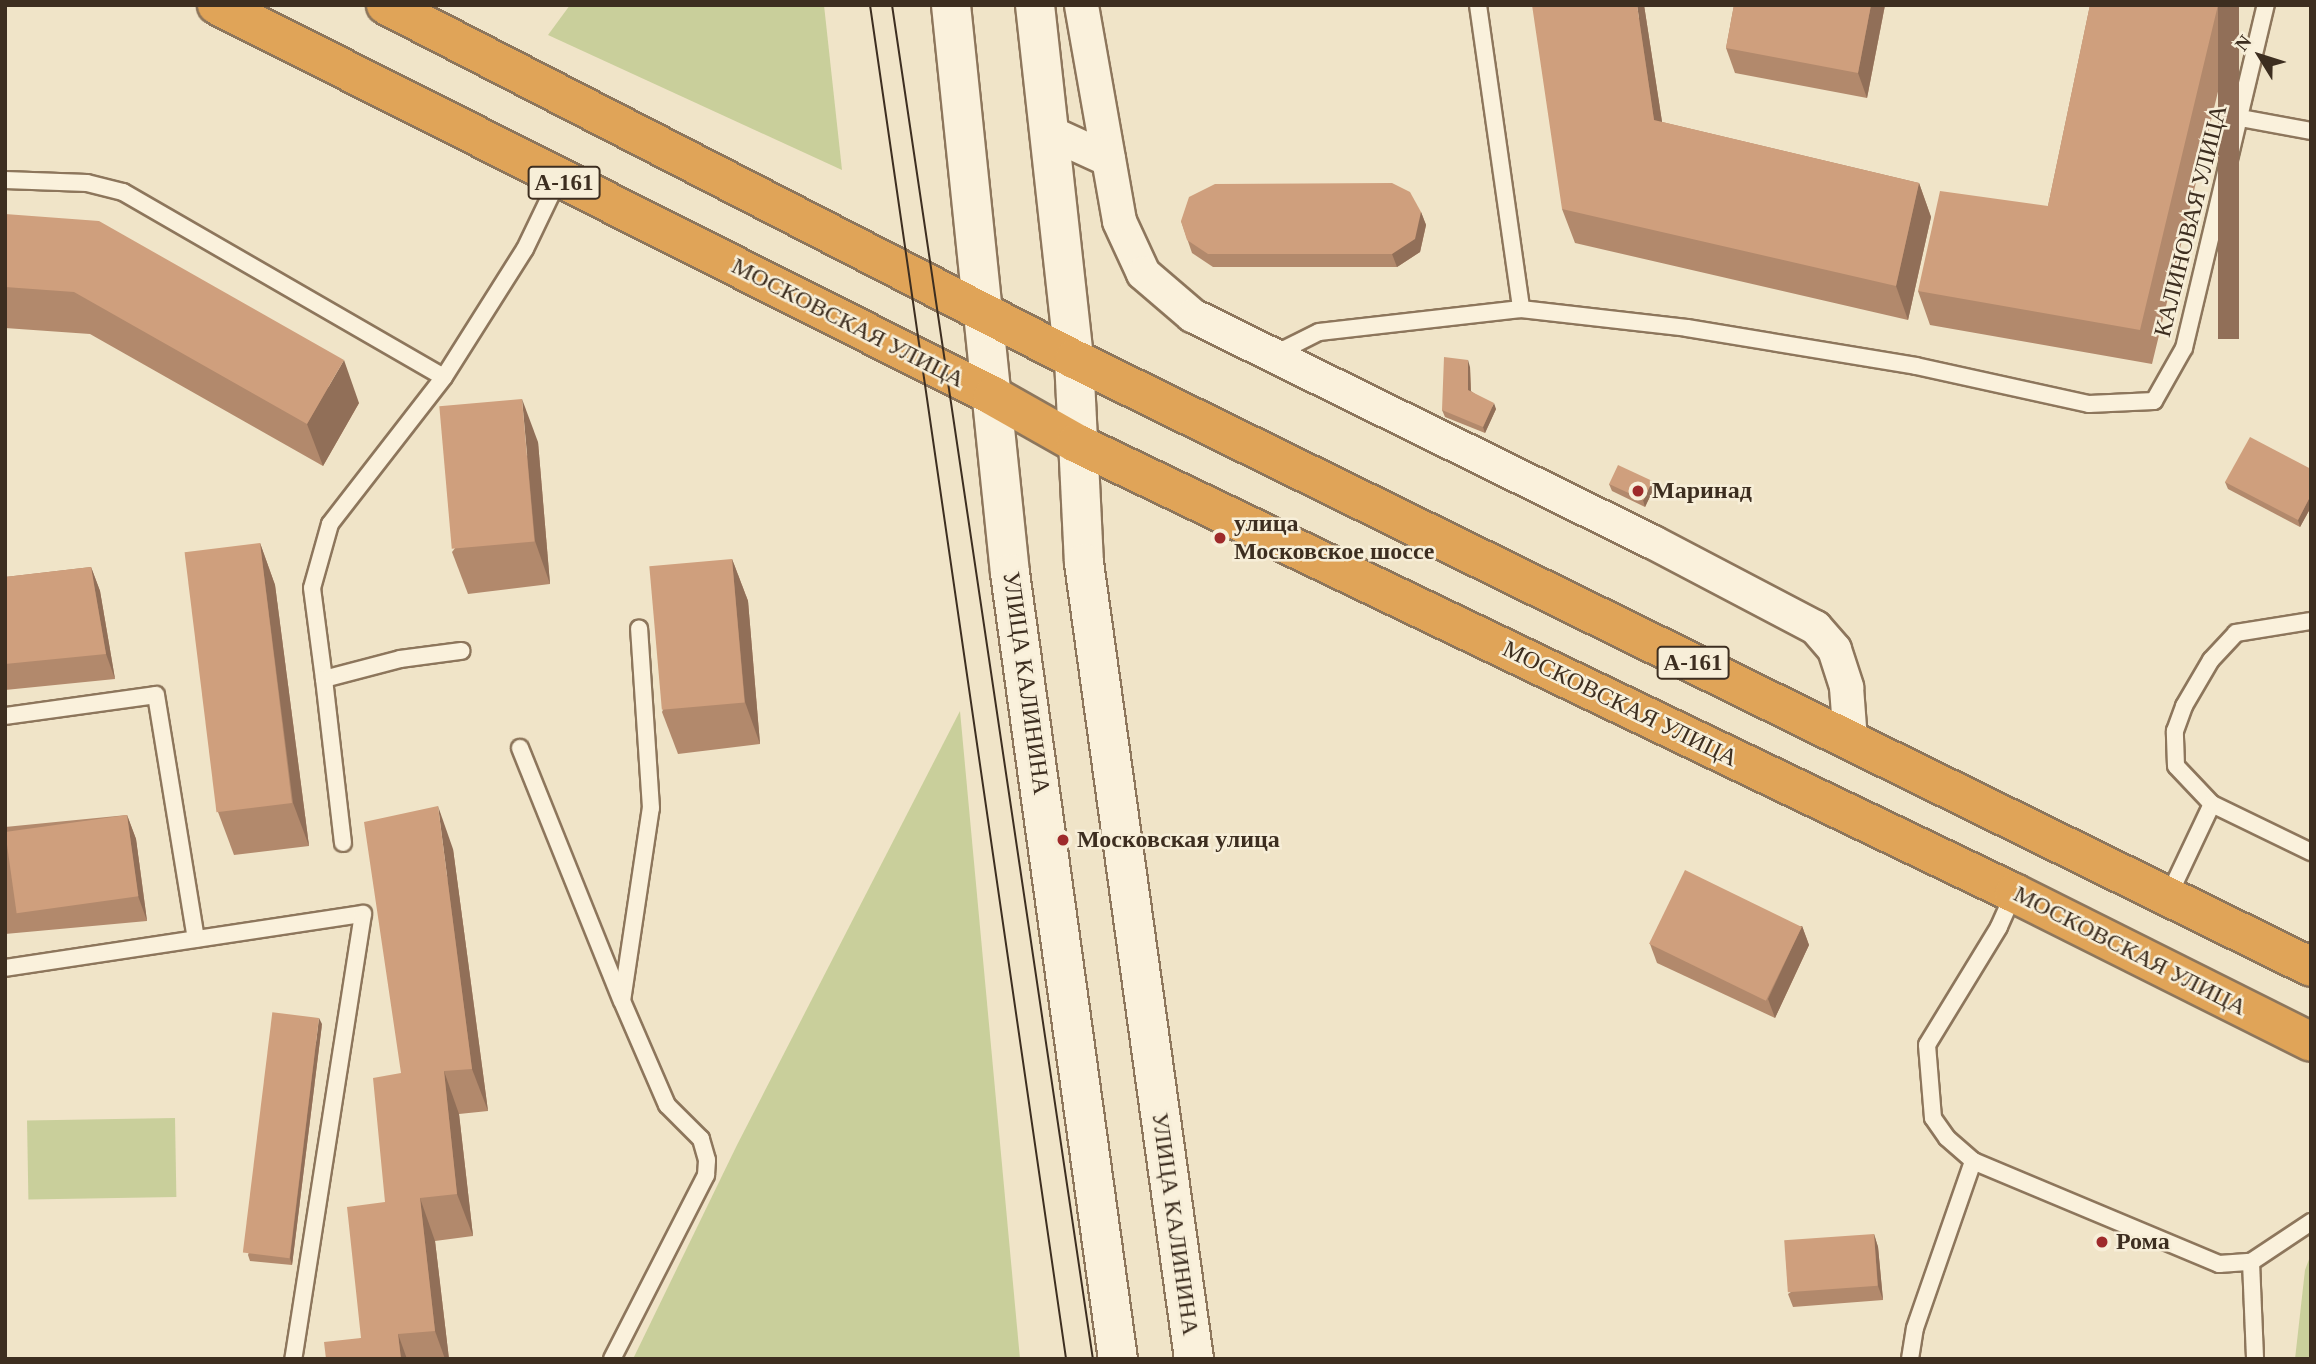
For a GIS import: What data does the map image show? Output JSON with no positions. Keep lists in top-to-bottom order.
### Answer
{
  "streets": {
    "highway": ["А-161", "МОСКОВСКАЯ УЛИЦА"],
    "street": ["УЛИЦА КАЛИНИНА"],
    "lane": ["КАЛИНОВАЯ УЛИЦА"]
  },
  "crossings": [
    ["А-161", "УЛИЦА КАЛИНИНА"],
    ["МОСКОВСКАЯ УЛИЦА", "УЛИЦА КАЛИНИНА"]
  ],
  "places": [
    "Маринад",
    "улица Московское шоссе",
    "Московская улица",
    "Рома"
  ],
  "north": "top left"
}
